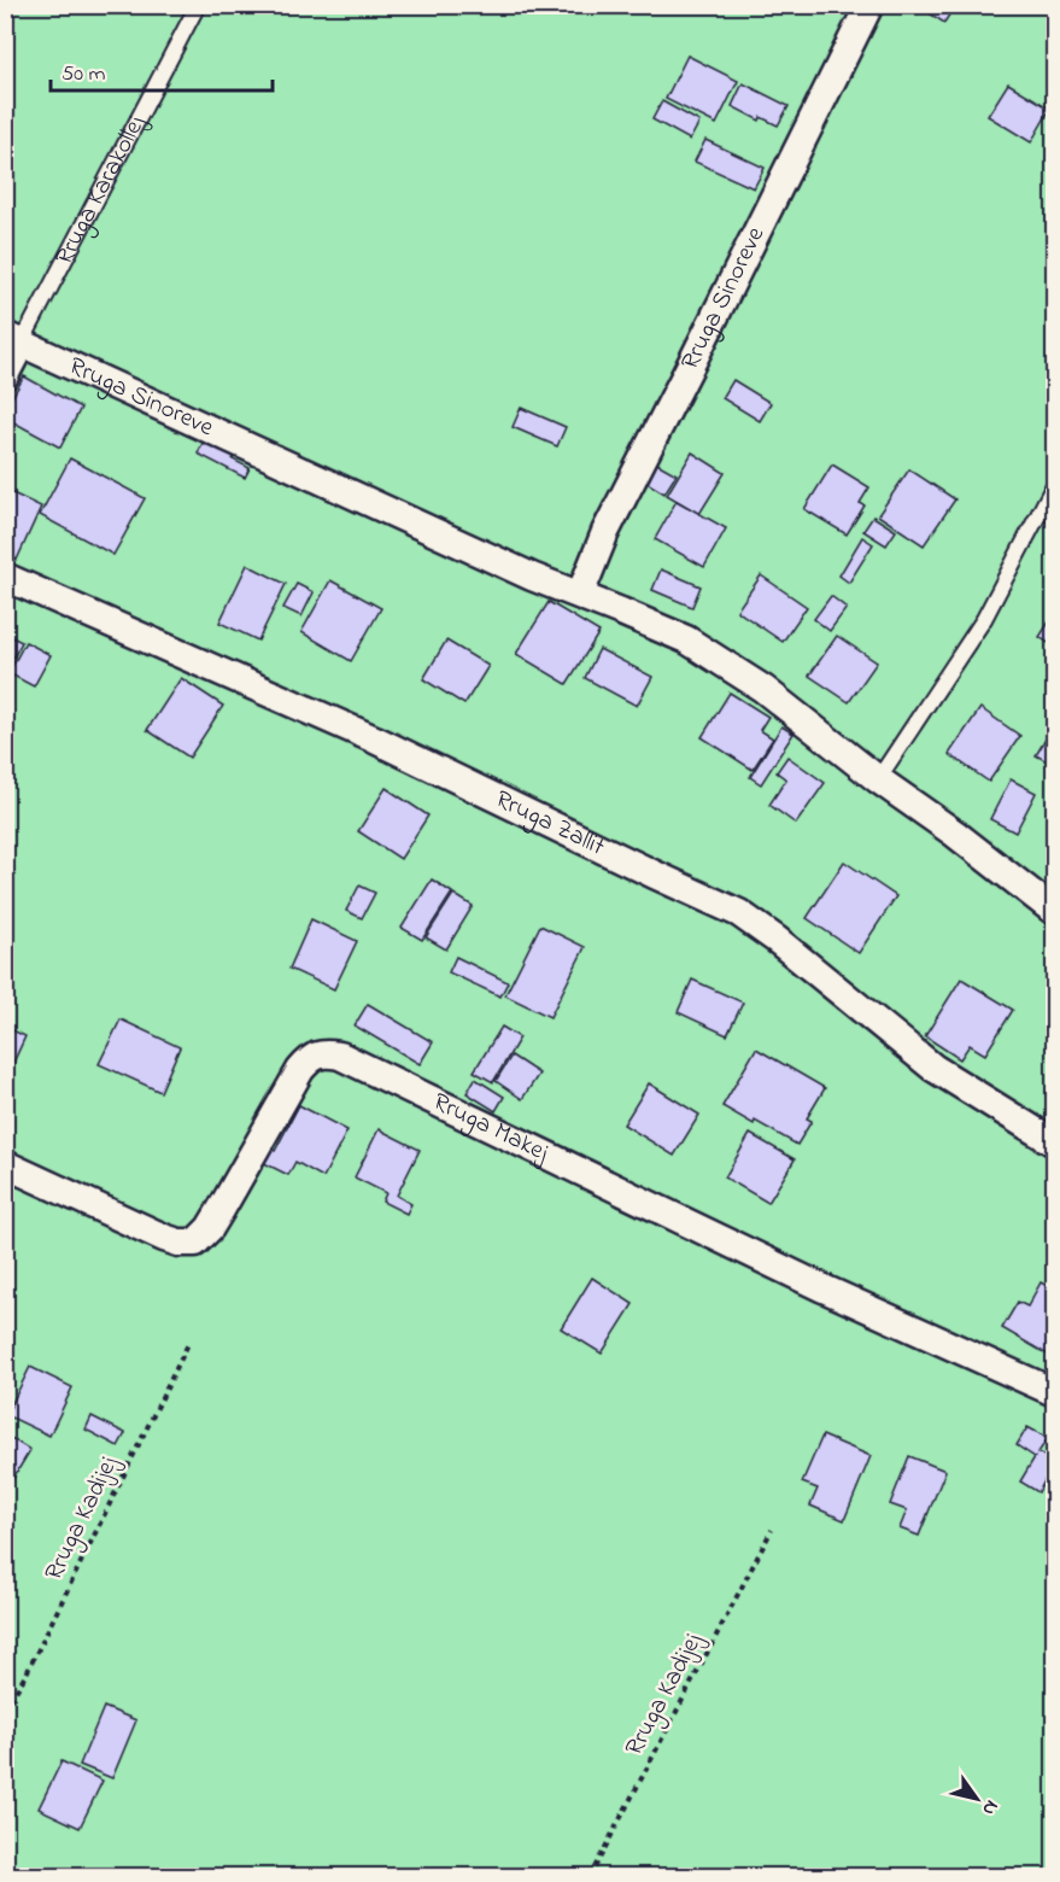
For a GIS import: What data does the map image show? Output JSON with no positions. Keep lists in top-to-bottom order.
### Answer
{
  "streets": {
    "street": [
      "Rruga Karakollej",
      "Rruga Sinoreve",
      "Rruga Zallit",
      "Rruga Makej"
    ],
    "path": ["Rruga Kadijej"]
  },
  "crossings": [
    ["Rruga Karakollej", "Rruga Sinoreve"]
  ],
  "scale_bar": "50 m",
  "north": "bottom right"
}
